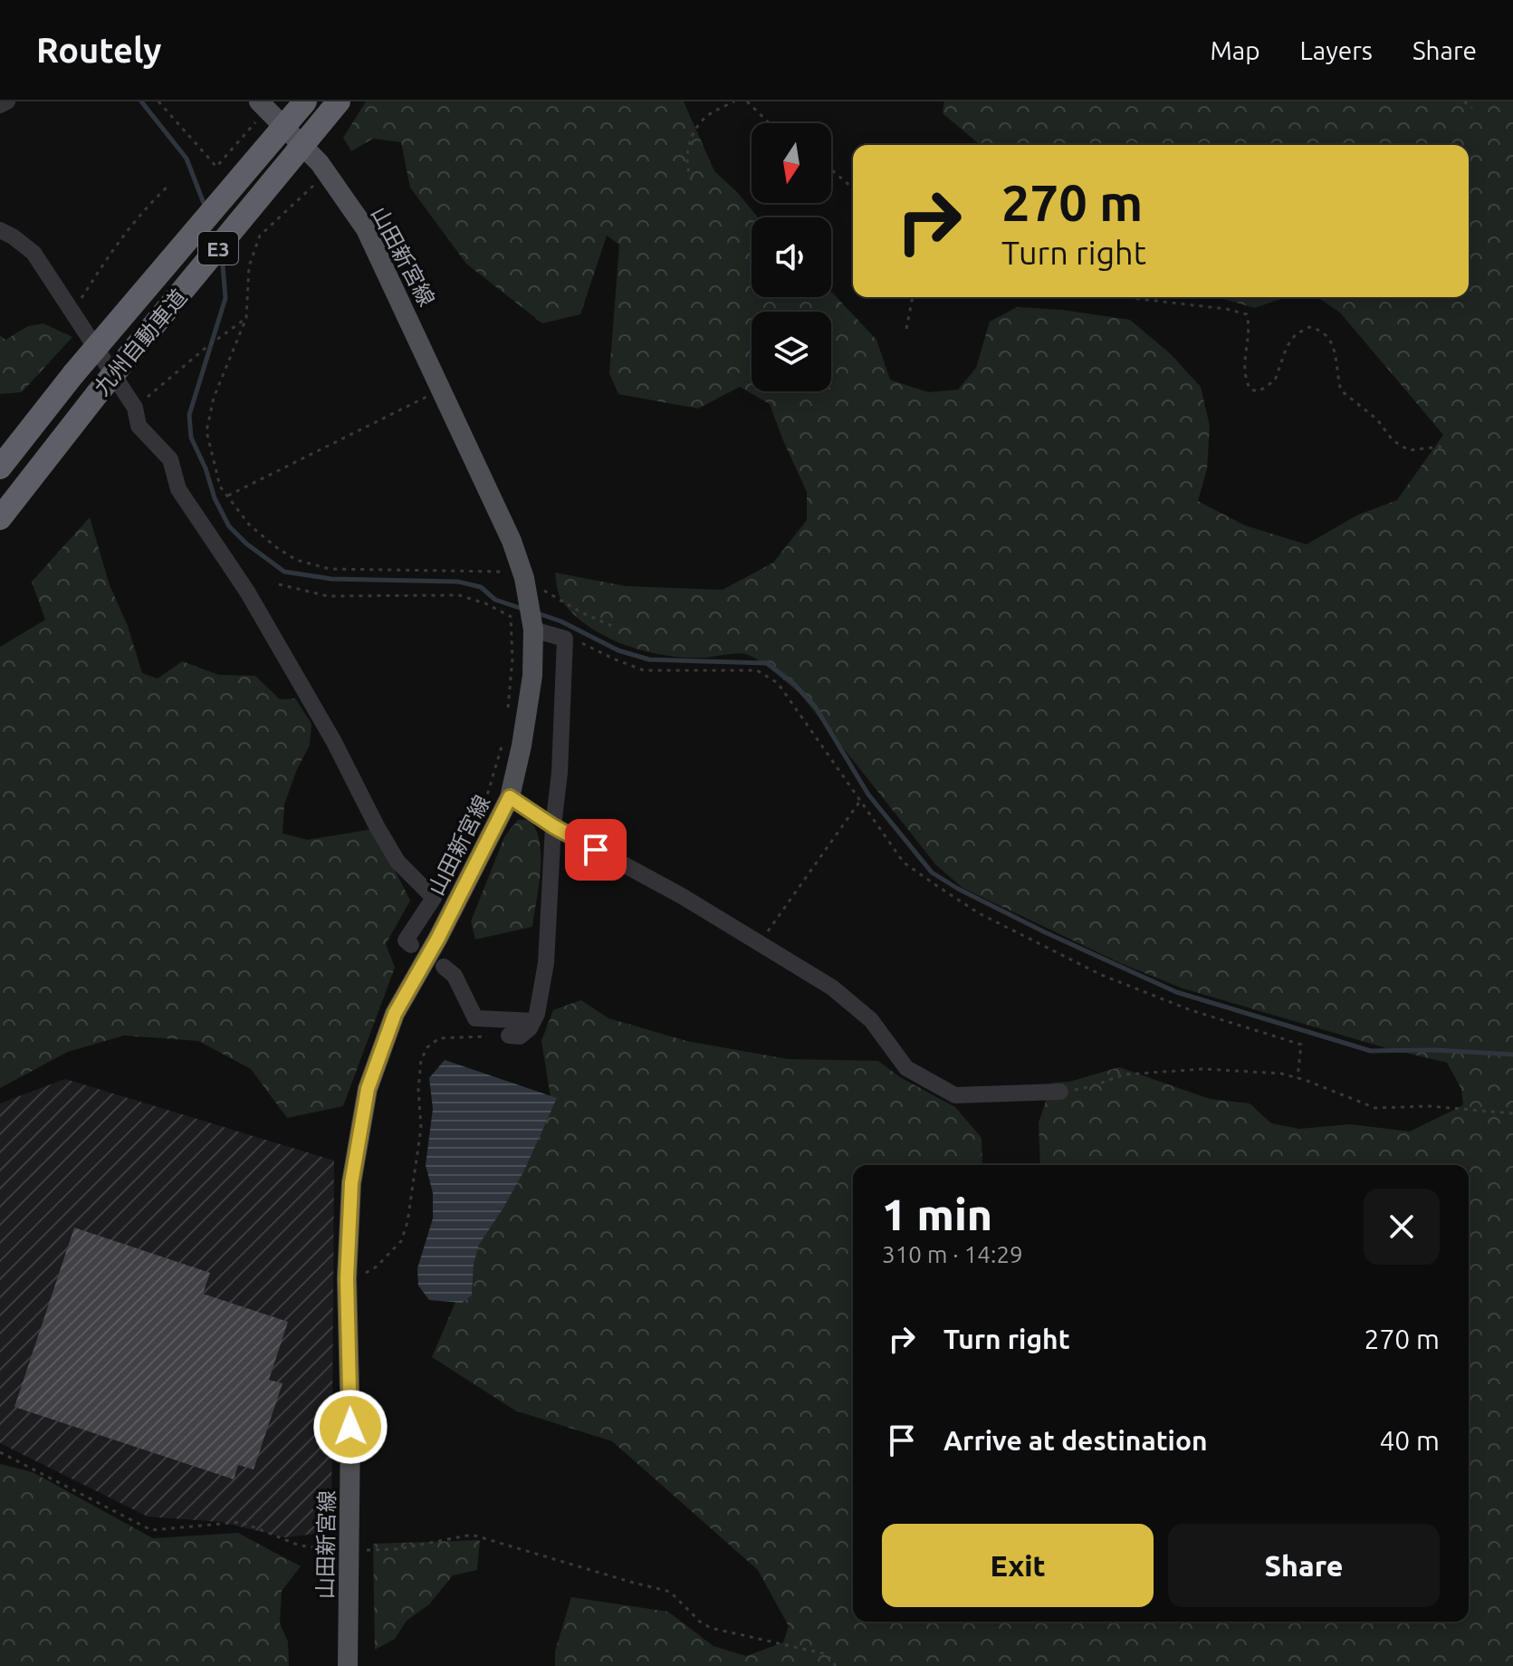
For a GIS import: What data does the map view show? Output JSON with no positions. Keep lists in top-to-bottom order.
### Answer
{
  "streets": {
    "highway": ["E3", "九州自動車道"],
    "main road": ["山田新宮線"]
  },
  "north": "bottom",
  "page": {
    "header": "Routely",
    "nav": ["Map", "Layers", "Share"],
    "turn": ["270 m", "Turn right"],
    "heading": ["1 min", "310 m · 14:29"],
    "list": [
      {
        "name": "Turn right",
        "value": "270 m"
      },
      {
        "name": "Arrive at destination",
        "value": "40 m"
      }
    ],
    "buttons": ["Exit", "Share"]
  }
}
